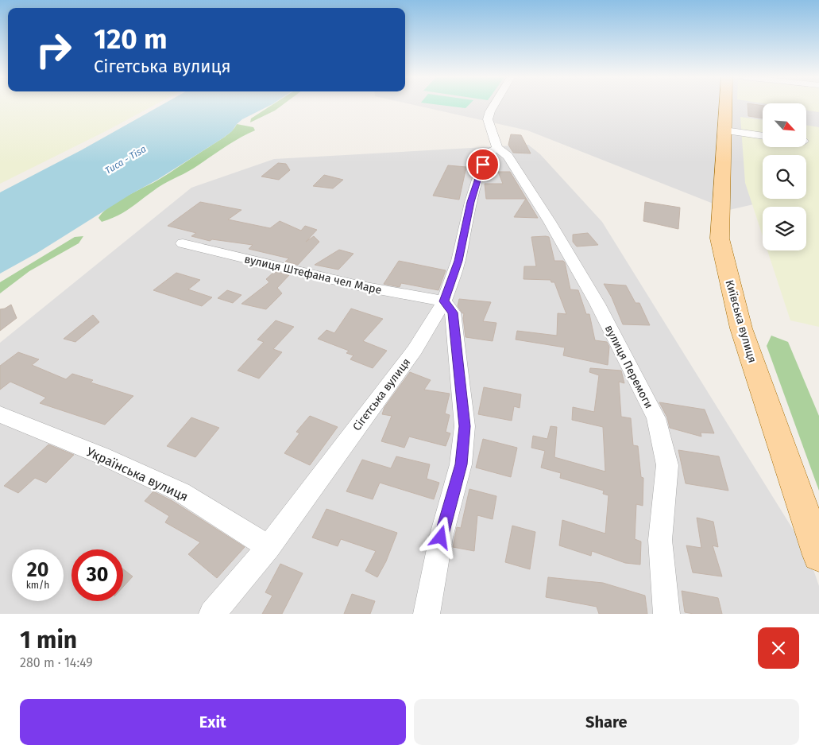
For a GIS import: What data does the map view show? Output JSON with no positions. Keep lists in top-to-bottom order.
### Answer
{
  "streets": {
    "main road": ["Київська вулиця"],
    "street": [
      "вулиця Штефана чел Маре",
      "вулиця Перемоги",
      "Сігетська вулиця",
      "Українська вулиця"
    ]
  },
  "crossings": [
    ["вулиця Штефана чел Маре", "Сігетська вулиця"],
    ["вулиця Перемоги", "Сігетська вулиця"],
    ["Сігетська вулиця", "Українська вулиця"]
  ],
  "water": ["Тиса - Tisa"],
  "north": "bottom right",
  "page": {
    "turn": ["120 m", "Сігетська вулиця"],
    "speed": "20 km/h",
    "limit": "30",
    "heading": ["1 min", "280 m · 14:49"],
    "buttons": ["Exit", "Share"]
  }
}
